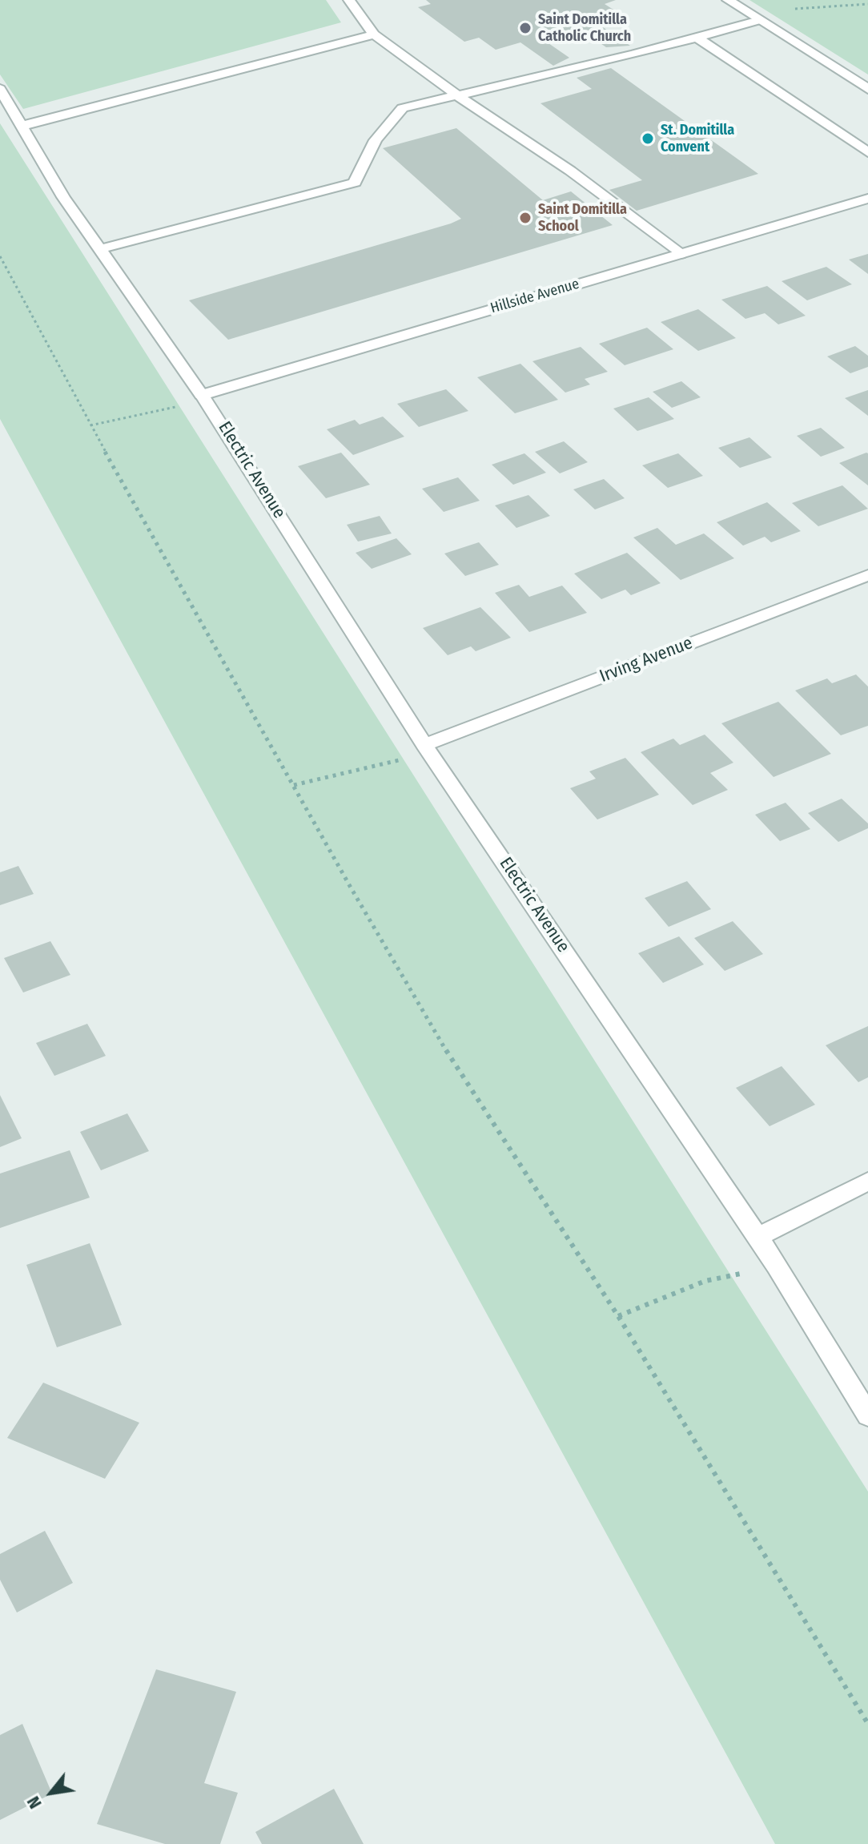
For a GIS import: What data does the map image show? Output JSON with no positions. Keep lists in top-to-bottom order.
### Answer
{
  "streets": {
    "street": ["Hillside Avenue", "Electric Avenue", "Irving Avenue"]
  },
  "crossings": [
    ["Hillside Avenue", "Electric Avenue"],
    ["Electric Avenue", "Irving Avenue"]
  ],
  "places": ["Saint Domitilla Catholic Church", "St. Domitilla Convent", "Saint Domitilla School"],
  "north": "bottom left"
}
